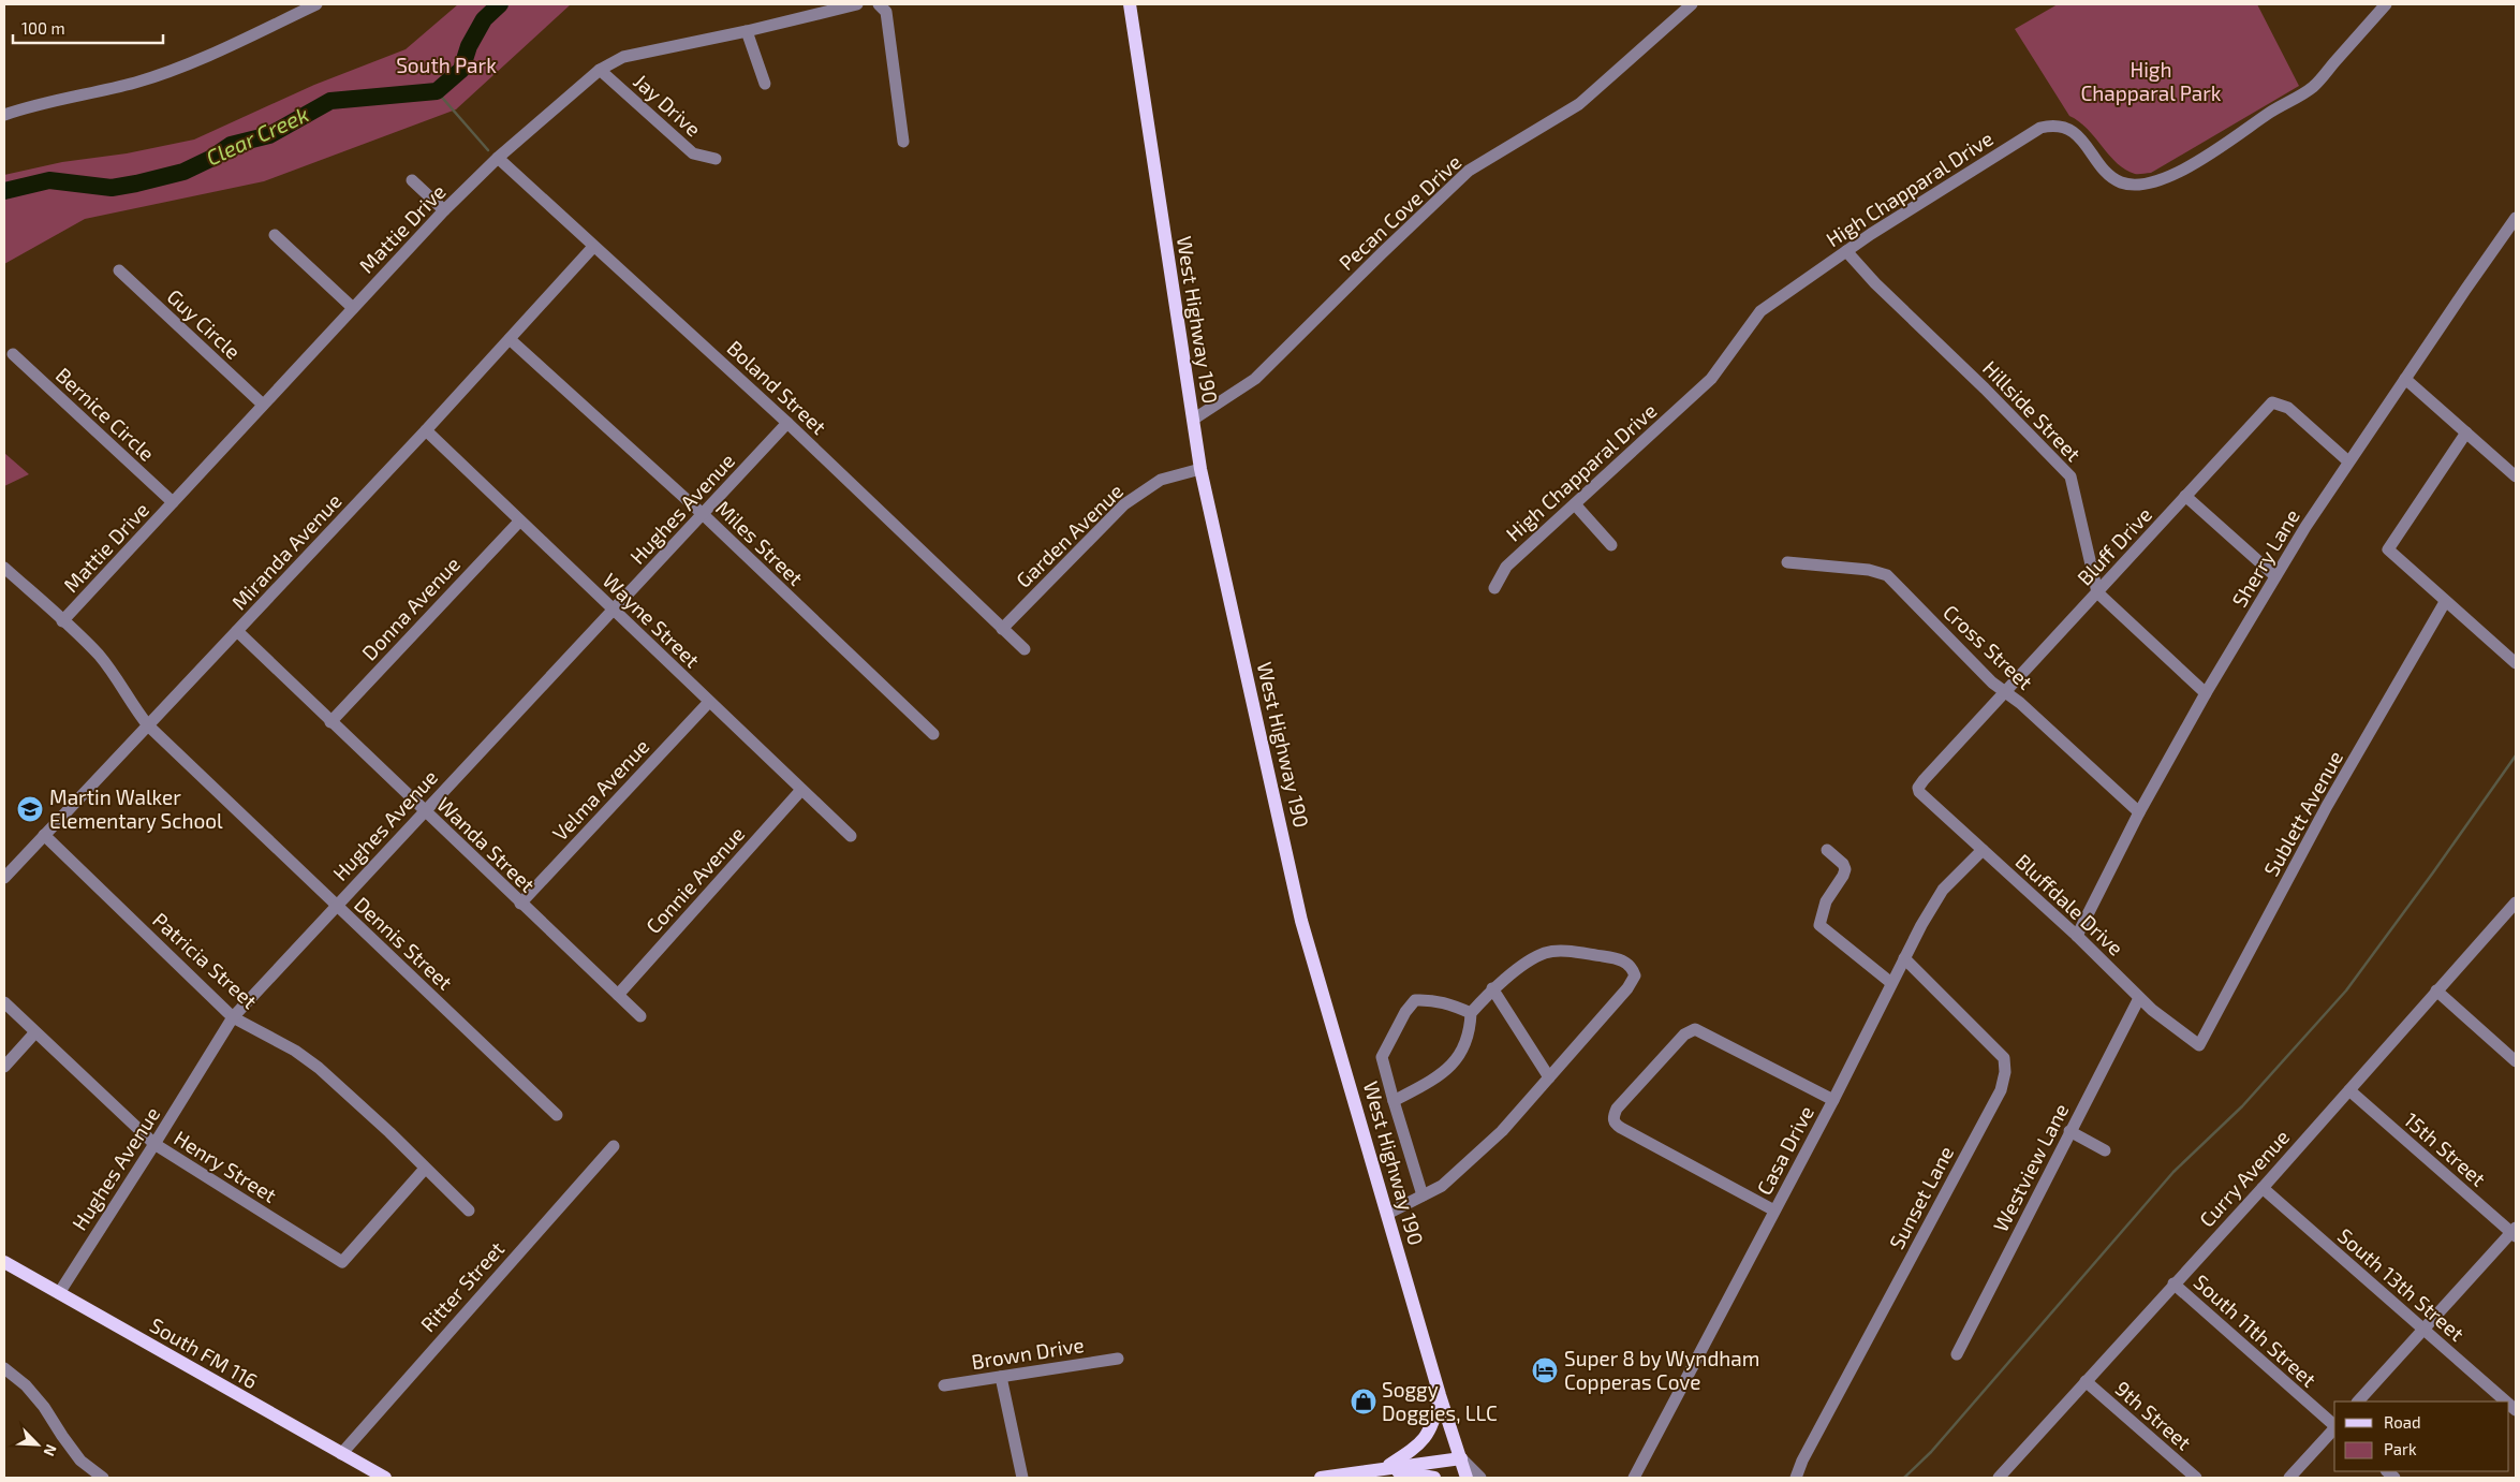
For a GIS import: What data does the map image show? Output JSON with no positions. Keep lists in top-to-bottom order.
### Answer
{
  "streets": {
    "main road": ["West Highway 190", "South FM 116"],
    "street": [
      "Jay Drive",
      "High Chapparal Drive",
      "Pecan Cove Drive",
      "Mattie Drive",
      "Guy Circle",
      "Boland Street",
      "Hillside Street",
      "Bernice Circle",
      "Hughes Avenue",
      "Garden Avenue",
      "Miles Street",
      "Bluff Drive",
      "Miranda Avenue",
      "Sherry Lane",
      "Donna Avenue",
      "Wayne Street",
      "Cross Street",
      "Velma Avenue",
      "Sublett Avenue",
      "Wanda Street",
      "Connie Avenue",
      "Bluffdale Drive",
      "Dennis Street",
      "Patricia Street",
      "15th Street",
      "Casa Drive",
      "Henry Street",
      "Westview Lane",
      "Curry Avenue",
      "Sunset Lane",
      "South 13th Street",
      "Ritter Street",
      "South 11th Street",
      "Brown Drive",
      "9th Street"
    ]
  },
  "crossings": [
    ["Jay Drive", "Mattie Drive"],
    ["High Chapparal Drive", "Hillside Street"],
    ["Pecan Cove Drive", "West Highway 190"],
    ["Mattie Drive", "Guy Circle"],
    ["Mattie Drive", "Boland Street"],
    ["Mattie Drive", "Bernice Circle"],
    ["Mattie Drive", "Dennis Street"],
    ["West Highway 190", "Garden Avenue"],
    ["Boland Street", "Hughes Avenue"],
    ["Boland Street", "Garden Avenue"],
    ["Boland Street", "Miranda Avenue"],
    ["Hillside Street", "Bluff Drive"],
    ["Hughes Avenue", "Miles Street"],
    ["Hughes Avenue", "Wayne Street"],
    ["Hughes Avenue", "Wanda Street"],
    ["Hughes Avenue", "Dennis Street"],
    ["Hughes Avenue", "Patricia Street"],
    ["Hughes Avenue", "Henry Street"],
    ["Hughes Avenue", "South FM 116"],
    ["Miles Street", "Miranda Avenue"],
    ["Bluff Drive", "Sherry Lane"],
    ["Bluff Drive", "Cross Street"],
    ["Bluff Drive", "Bluffdale Drive"],
    ["Miranda Avenue", "Wayne Street"],
    ["Miranda Avenue", "Wanda Street"],
    ["Miranda Avenue", "Dennis Street"],
    ["Miranda Avenue", "Patricia Street"],
    ["Sherry Lane", "Cross Street"],
    ["Sherry Lane", "Bluffdale Drive"],
    ["Donna Avenue", "Wayne Street"],
    ["Donna Avenue", "Wanda Street"],
    ["Wayne Street", "Velma Avenue"],
    ["Wayne Street", "Connie Avenue"],
    ["Velma Avenue", "Wanda Street"],
    ["Sublett Avenue", "Bluffdale Drive"],
    ["Wanda Street", "Connie Avenue"],
    ["Bluffdale Drive", "Casa Drive"],
    ["Bluffdale Drive", "Westview Lane"],
    ["Patricia Street", "Henry Street"],
    ["15th Street", "Curry Avenue"],
    ["Casa Drive", "Sunset Lane"],
    ["Curry Avenue", "South 13th Street"],
    ["Curry Avenue", "South 11th Street"],
    ["Curry Avenue", "9th Street"],
    ["Ritter Street", "South FM 116"]
  ],
  "water": ["Clear Creek"],
  "parks": ["South Park", "High Chapparal Park"],
  "places": {
    "school or university": ["Martin Walker Elementary School"],
    "hotel": ["Super 8 by Wyndham Copperas Cove"],
    "shop": ["Soggy Doggies, LLC"]
  },
  "legend": ["Road", "Park"],
  "scale_bar": "100 m",
  "north": "bottom right"
}
